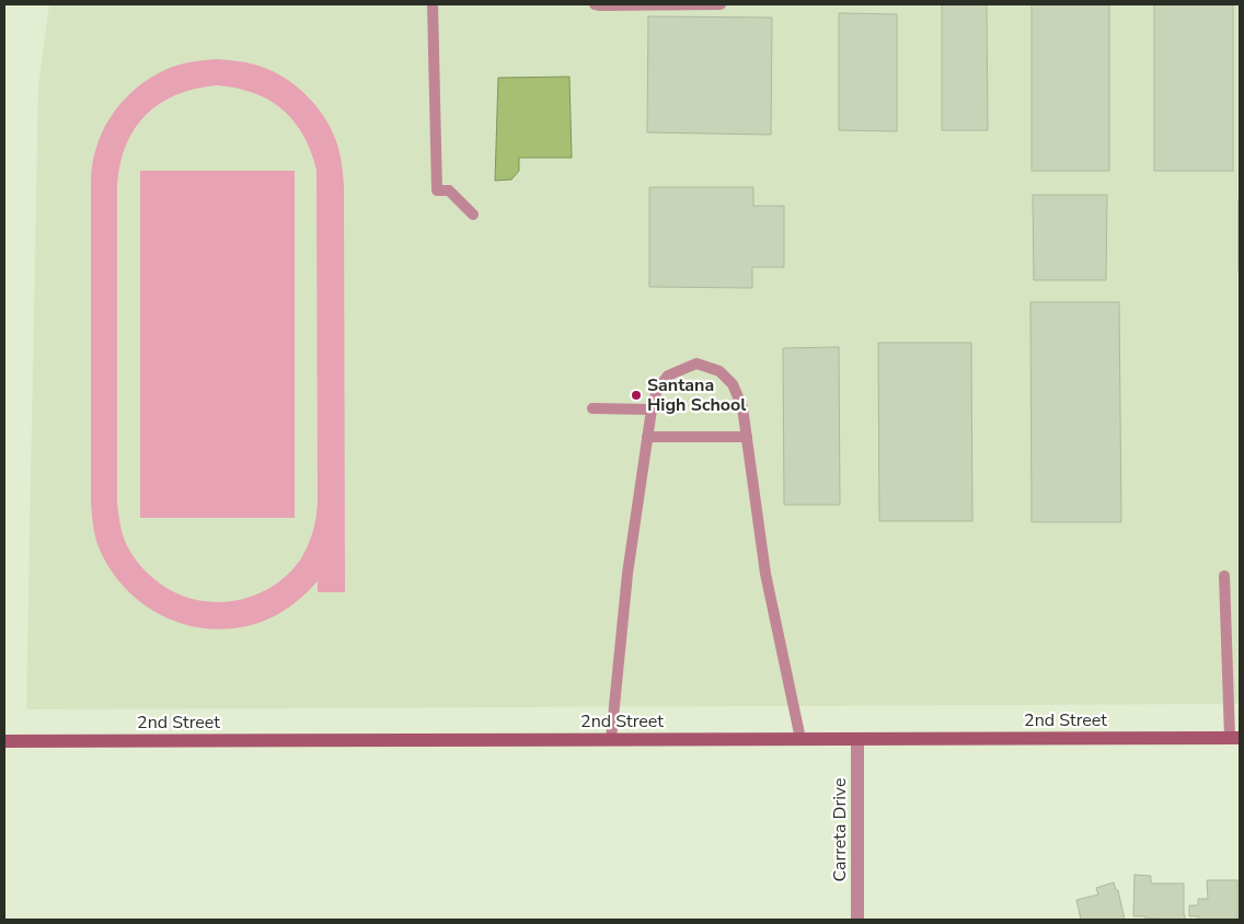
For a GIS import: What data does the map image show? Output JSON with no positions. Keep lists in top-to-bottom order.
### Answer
{
  "streets": {
    "street": ["2nd Street", "Carreta Drive"]
  },
  "crossings": [
    ["2nd Street", "Carreta Drive"]
  ],
  "places": ["Santana High School"]
}
